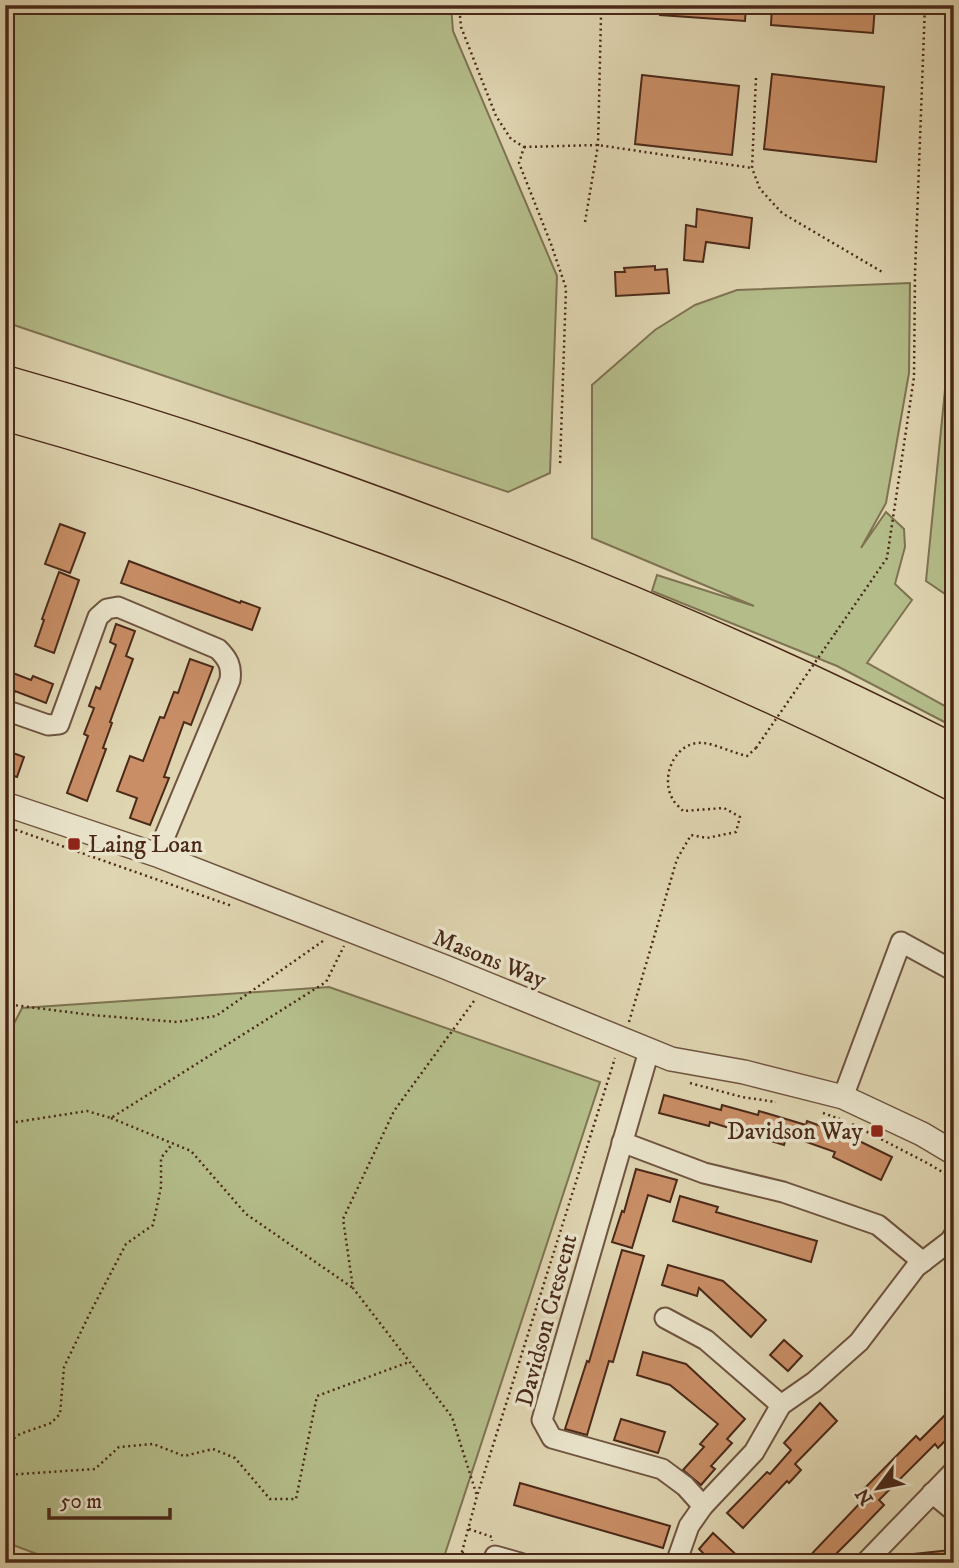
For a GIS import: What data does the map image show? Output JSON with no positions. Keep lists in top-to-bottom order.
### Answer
{
  "streets": {
    "street": ["Masons Way", "Davidson Crescent"]
  },
  "crossings": [
    ["Masons Way", "Davidson Crescent"]
  ],
  "places": {
    "transit": ["Laing Loan", "Davidson Way"]
  },
  "scale_bar": "50 m",
  "north": "bottom left"
}
